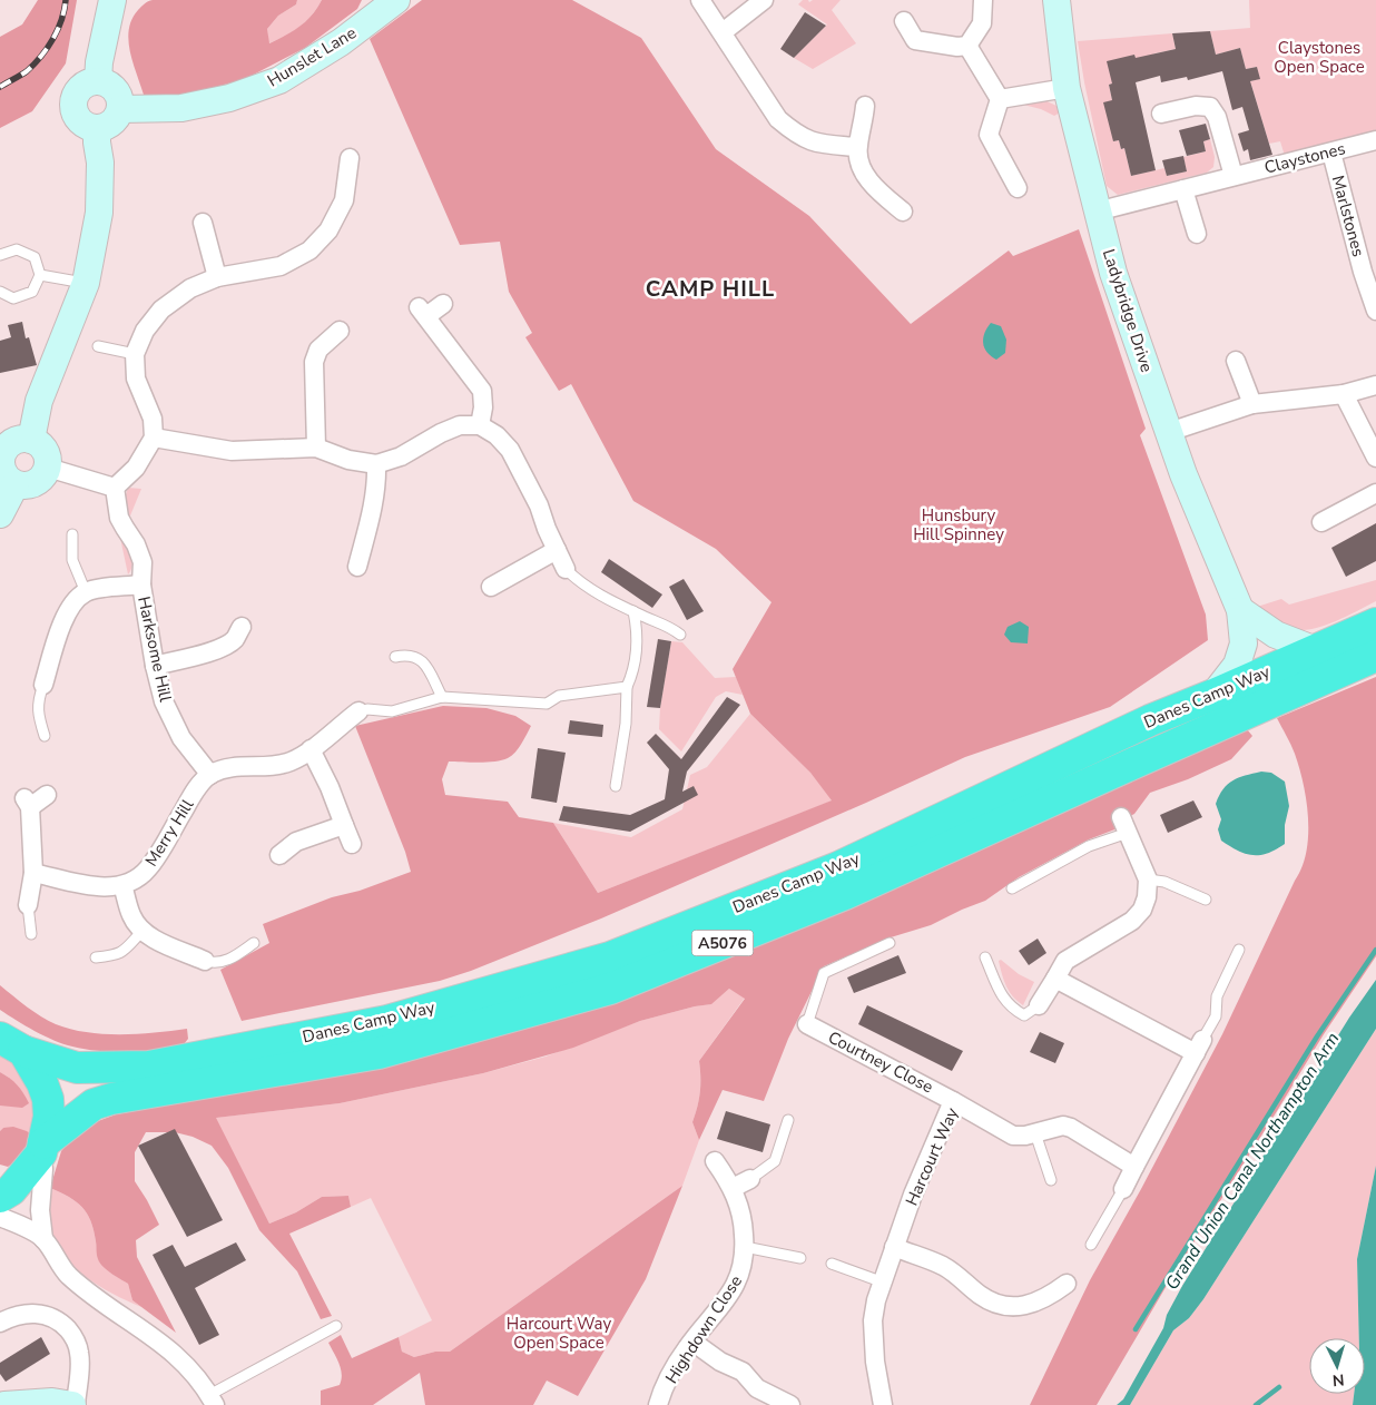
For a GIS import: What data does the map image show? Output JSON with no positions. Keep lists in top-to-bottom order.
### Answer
{
  "streets": {
    "highway": ["Danes Camp Way", "A5076"],
    "street": [
      "Hunslet Lane",
      "Claystones",
      "Marlstones",
      "Ladybridge Drive",
      "Harksome Hill",
      "Merry Hill",
      "Courtney Close",
      "Harcourt Way",
      "Highdown Close"
    ]
  },
  "crossings": [
    ["Claystones", "Marlstones"],
    ["Claystones", "Ladybridge Drive"],
    ["Ladybridge Drive", "Danes Camp Way"],
    ["Harksome Hill", "Merry Hill"],
    ["Courtney Close", "Harcourt Way"]
  ],
  "districts": ["CAMP HILL"],
  "water": ["Grand Union Canal Northampton Arm"],
  "parks": ["Claystones Open Space", "Hunsbury Hill Spinney", "Harcourt Way Open Space"],
  "north": "bottom"
}
